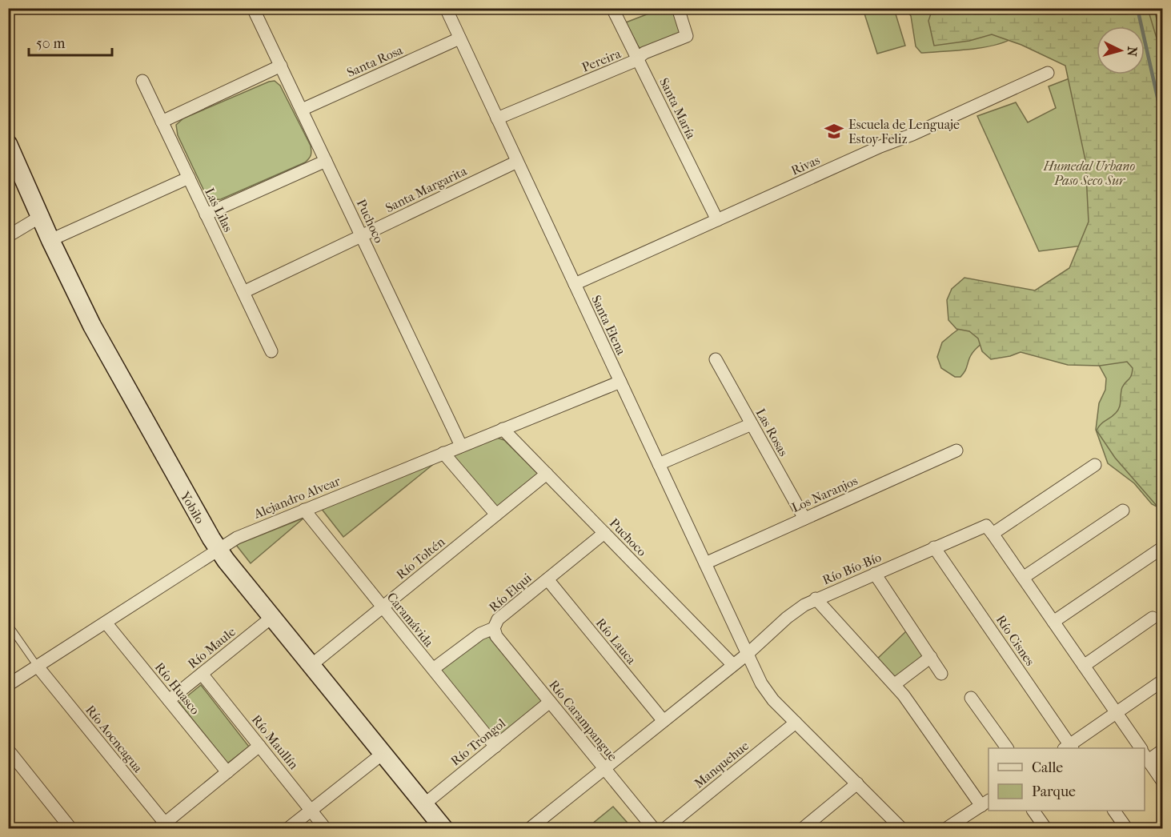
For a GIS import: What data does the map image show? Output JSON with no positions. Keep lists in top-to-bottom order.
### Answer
{
  "streets": {
    "main road": ["Yobilo"],
    "street": [
      "Pereira",
      "Santa Rosa",
      "Santa María",
      "Rivas",
      "Santa Margarita",
      "Las Lilas",
      "Puchoco",
      "Santa Elena",
      "Las Rosas",
      "Los Naranjos",
      "Alejandro Alvear",
      "Río Toltén",
      "Río Bío-Bío",
      "Río Elqui",
      "Caramávida",
      "Río Cisnes",
      "Río Lauca",
      "Río Maule",
      "Río Huasco",
      "Río Carampangue",
      "Río Aocncagua",
      "Río Maullín",
      "Río Trongol",
      "Manquehue"
    ]
  },
  "crossings": [
    ["Pereira", "Santa María"],
    ["Pereira", "Santa Elena"],
    ["Santa Rosa", "Puchoco"],
    ["Santa Rosa", "Santa Elena"],
    ["Santa María", "Rivas"],
    ["Rivas", "Santa Elena"],
    ["Santa Margarita", "Las Lilas"],
    ["Santa Margarita", "Puchoco"],
    ["Santa Margarita", "Santa Elena"],
    ["Puchoco", "Alejandro Alvear"],
    ["Puchoco", "Río Toltén"],
    ["Puchoco", "Río Bío-Bío"],
    ["Puchoco", "Río Elqui"],
    ["Santa Elena", "Los Naranjos"],
    ["Santa Elena", "Alejandro Alvear"],
    ["Santa Elena", "Río Bío-Bío"],
    ["Las Rosas", "Los Naranjos"],
    ["Alejandro Alvear", "Yobilo"],
    ["Alejandro Alvear", "Caramávida"],
    ["Alejandro Alvear", "Río Huasco"],
    ["Alejandro Alvear", "Río Aocncagua"],
    ["Yobilo", "Río Toltén"],
    ["Yobilo", "Río Maule"],
    ["Yobilo", "Río Trongol"],
    ["Río Toltén", "Caramávida"],
    ["Río Bío-Bío", "Río Cisnes"],
    ["Río Bío-Bío", "Río Lauca"],
    ["Río Bío-Bío", "Río Carampangue"],
    ["Río Elqui", "Caramávida"],
    ["Río Elqui", "Río Lauca"],
    ["Río Elqui", "Río Carampangue"],
    ["Caramávida", "Río Trongol"],
    ["Río Maule", "Río Huasco"],
    ["Río Maule", "Río Maullín"],
    ["Río Carampangue", "Río Trongol"]
  ],
  "parks": ["Humedal Urbano Paso Seco Sur"],
  "places": {
    "school or university": ["Escuela de Lenguaje Estoy Feliz"]
  },
  "legend": ["Calle", "Parque"],
  "scale_bar": "50 m",
  "north": "right"
}
